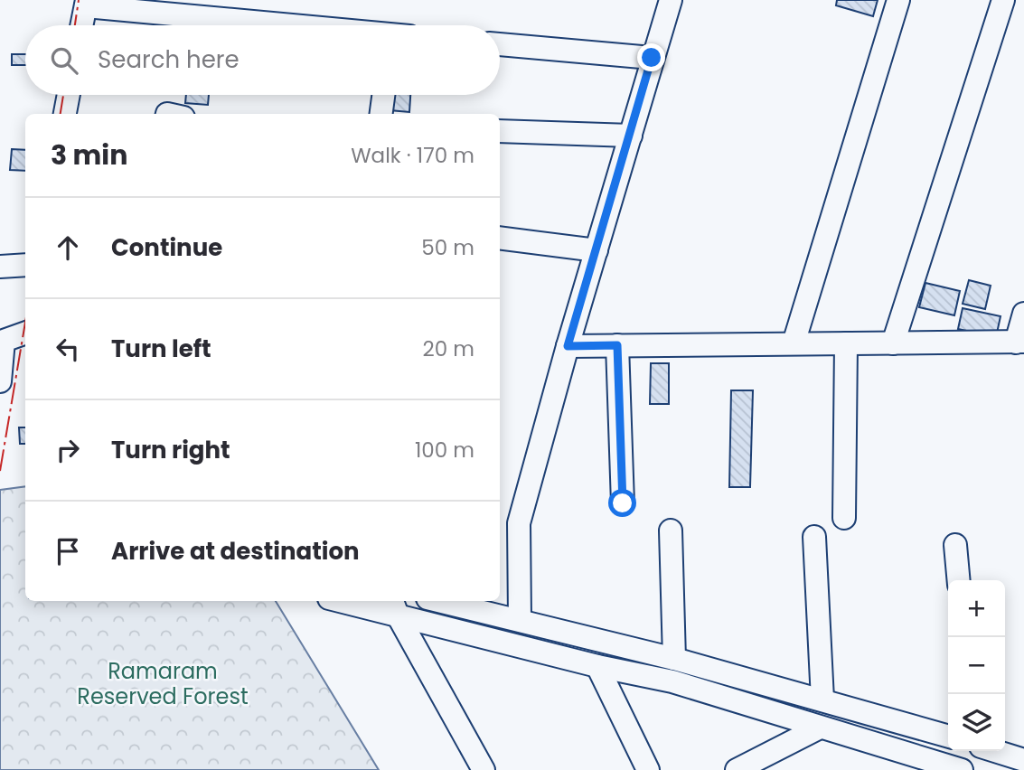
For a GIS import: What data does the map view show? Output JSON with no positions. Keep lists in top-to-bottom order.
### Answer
{
  "parks": ["Ramaram Reserved Forest"],
  "page": {
    "search": "Search here",
    "heading": ["3 min", "Walk · 170 m"],
    "list": [
      ["Continue", "50 m"],
      ["Turn left", "20 m"],
      ["Turn right", "100 m"],
      "Arrive at destination"
    ],
    "map_buttons": ["+", "−"]
  }
}
